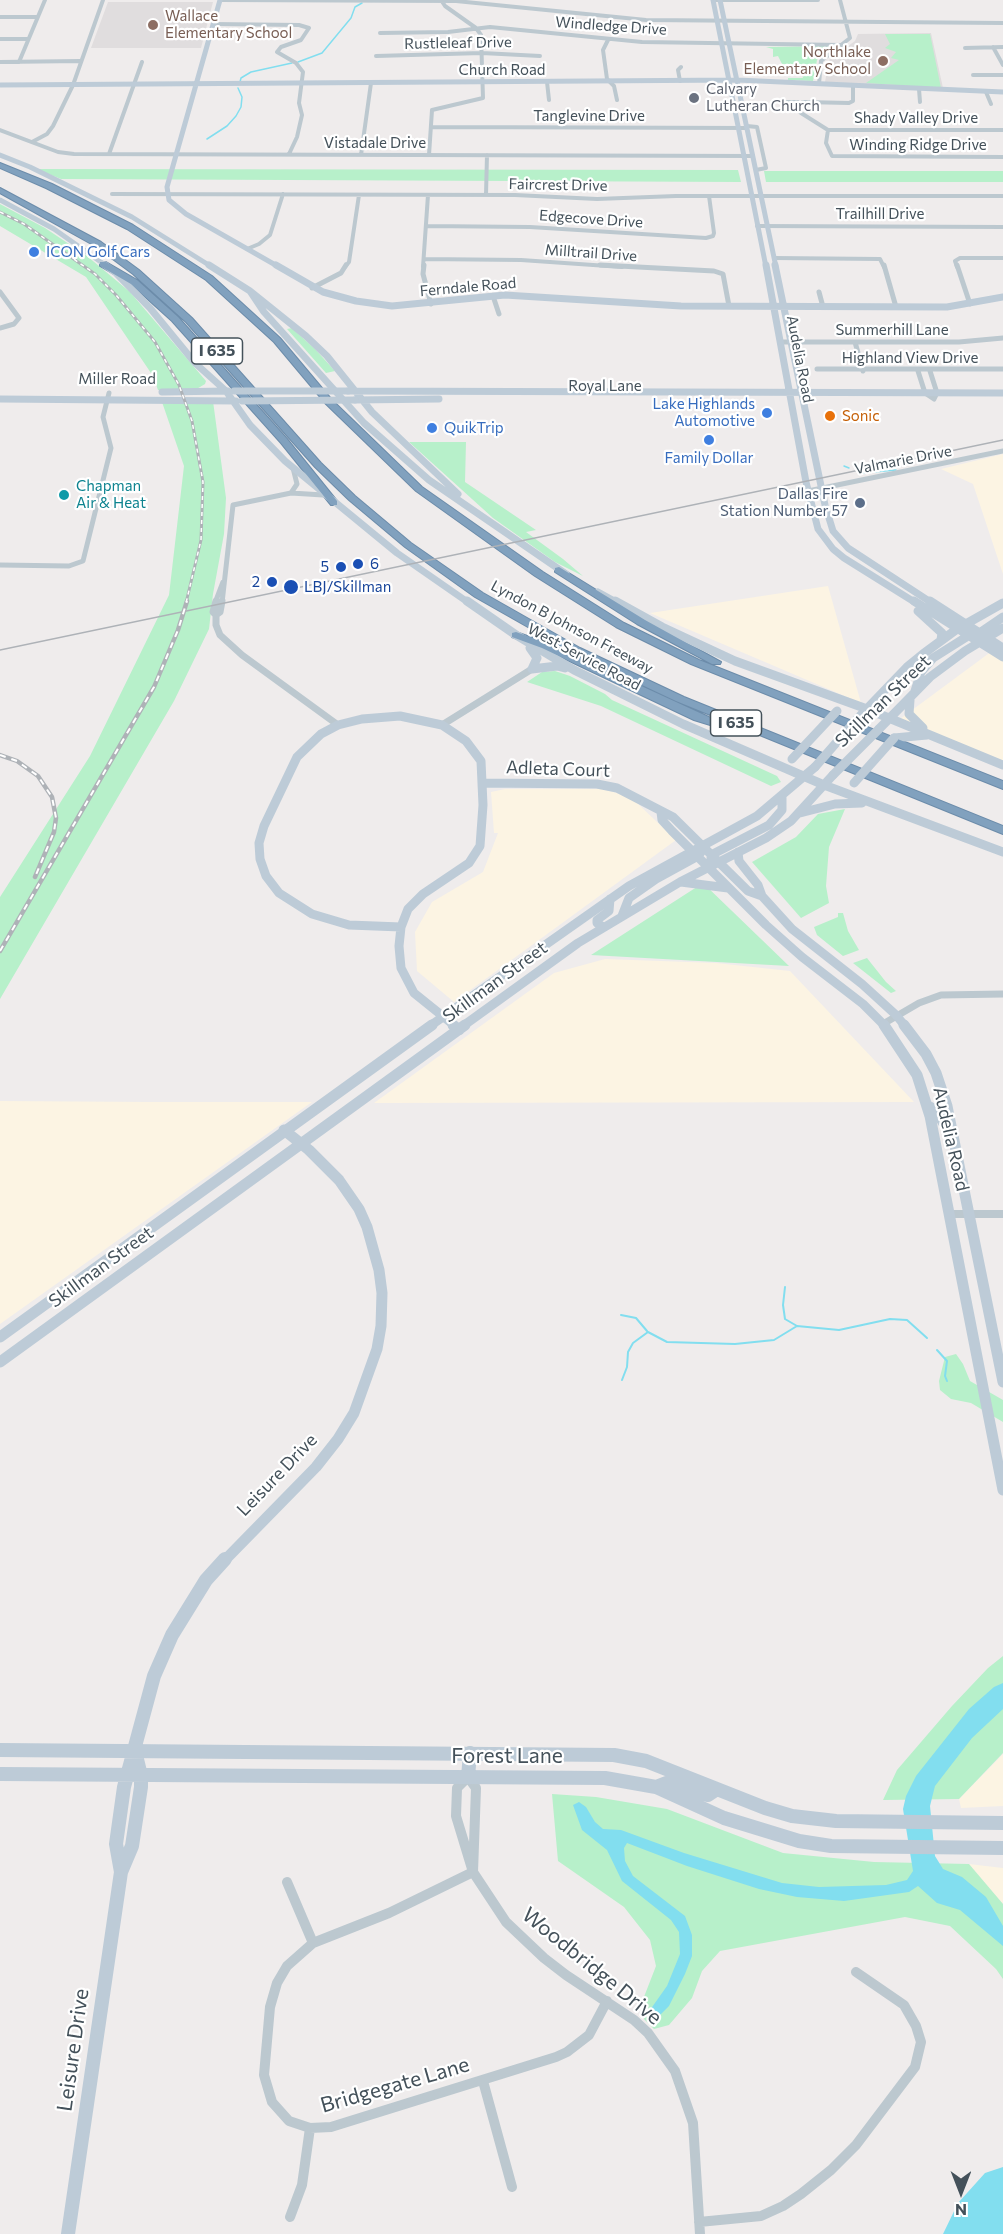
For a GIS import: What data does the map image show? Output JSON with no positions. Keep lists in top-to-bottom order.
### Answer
{
  "streets": {
    "highway": ["I 635", "Lyndon B Johnson Freeway"],
    "main road": [
      "Church Road",
      "Ferndale Road",
      "Audelia Road",
      "Miller Road",
      "Royal Lane",
      "West Service Road",
      "Skillman Street",
      "Adleta Court",
      "Leisure Drive",
      "Forest Lane"
    ],
    "street": [
      "Windledge Drive",
      "Rustleleaf Drive",
      "Tanglevine Drive",
      "Shady Valley Drive",
      "Vistadale Drive",
      "Winding Ridge Drive",
      "Faircrest Drive",
      "Trailhill Drive",
      "Edgecove Drive",
      "Milltrail Drive",
      "Summerhill Lane",
      "Highland View Drive",
      "Valmarie Drive",
      "Woodbridge Drive",
      "Bridgegate Lane"
    ]
  },
  "crossings": [
    ["Windledge Drive", "Audelia Road"],
    ["Church Road", "Winding Ridge Drive"],
    ["Church Road", "Audelia Road"],
    ["Tanglevine Drive", "Audelia Road"],
    ["Shady Valley Drive", "Winding Ridge Drive"],
    ["Vistadale Drive", "Audelia Road"],
    ["Faircrest Drive", "Edgecove Drive"],
    ["Faircrest Drive", "Ferndale Road"],
    ["Faircrest Drive", "Audelia Road"],
    ["Trailhill Drive", "Audelia Road"],
    ["Milltrail Drive", "Ferndale Road"],
    ["Ferndale Road", "Audelia Road"],
    ["Summerhill Lane", "Audelia Road"],
    ["Audelia Road", "Royal Lane"],
    ["Audelia Road", "Valmarie Drive"],
    ["Audelia Road", "Skillman Street"],
    ["Audelia Road", "Adleta Court"],
    ["Miller Road", "Royal Lane"],
    ["Miller Road", "West Service Road"],
    ["Royal Lane", "West Service Road"],
    ["West Service Road", "Skillman Street"],
    ["Skillman Street", "Adleta Court"],
    ["Skillman Street", "Leisure Drive"],
    ["Leisure Drive", "Forest Lane"],
    ["Forest Lane", "Woodbridge Drive"],
    ["Woodbridge Drive", "Bridgegate Lane"]
  ],
  "places": [
    "Wallace Elementary School",
    "Northlake Elementary School",
    "Calvary Lutheran Church",
    "ICON Golf Cars",
    "Lake Highlands Automotive",
    "Sonic",
    "QuikTrip",
    "Family Dollar",
    "Chapman Air & Heat",
    "Dallas Fire Station Number 57",
    "6",
    "5",
    "2",
    "LBJ/Skillman"
  ],
  "north": "bottom"
}
